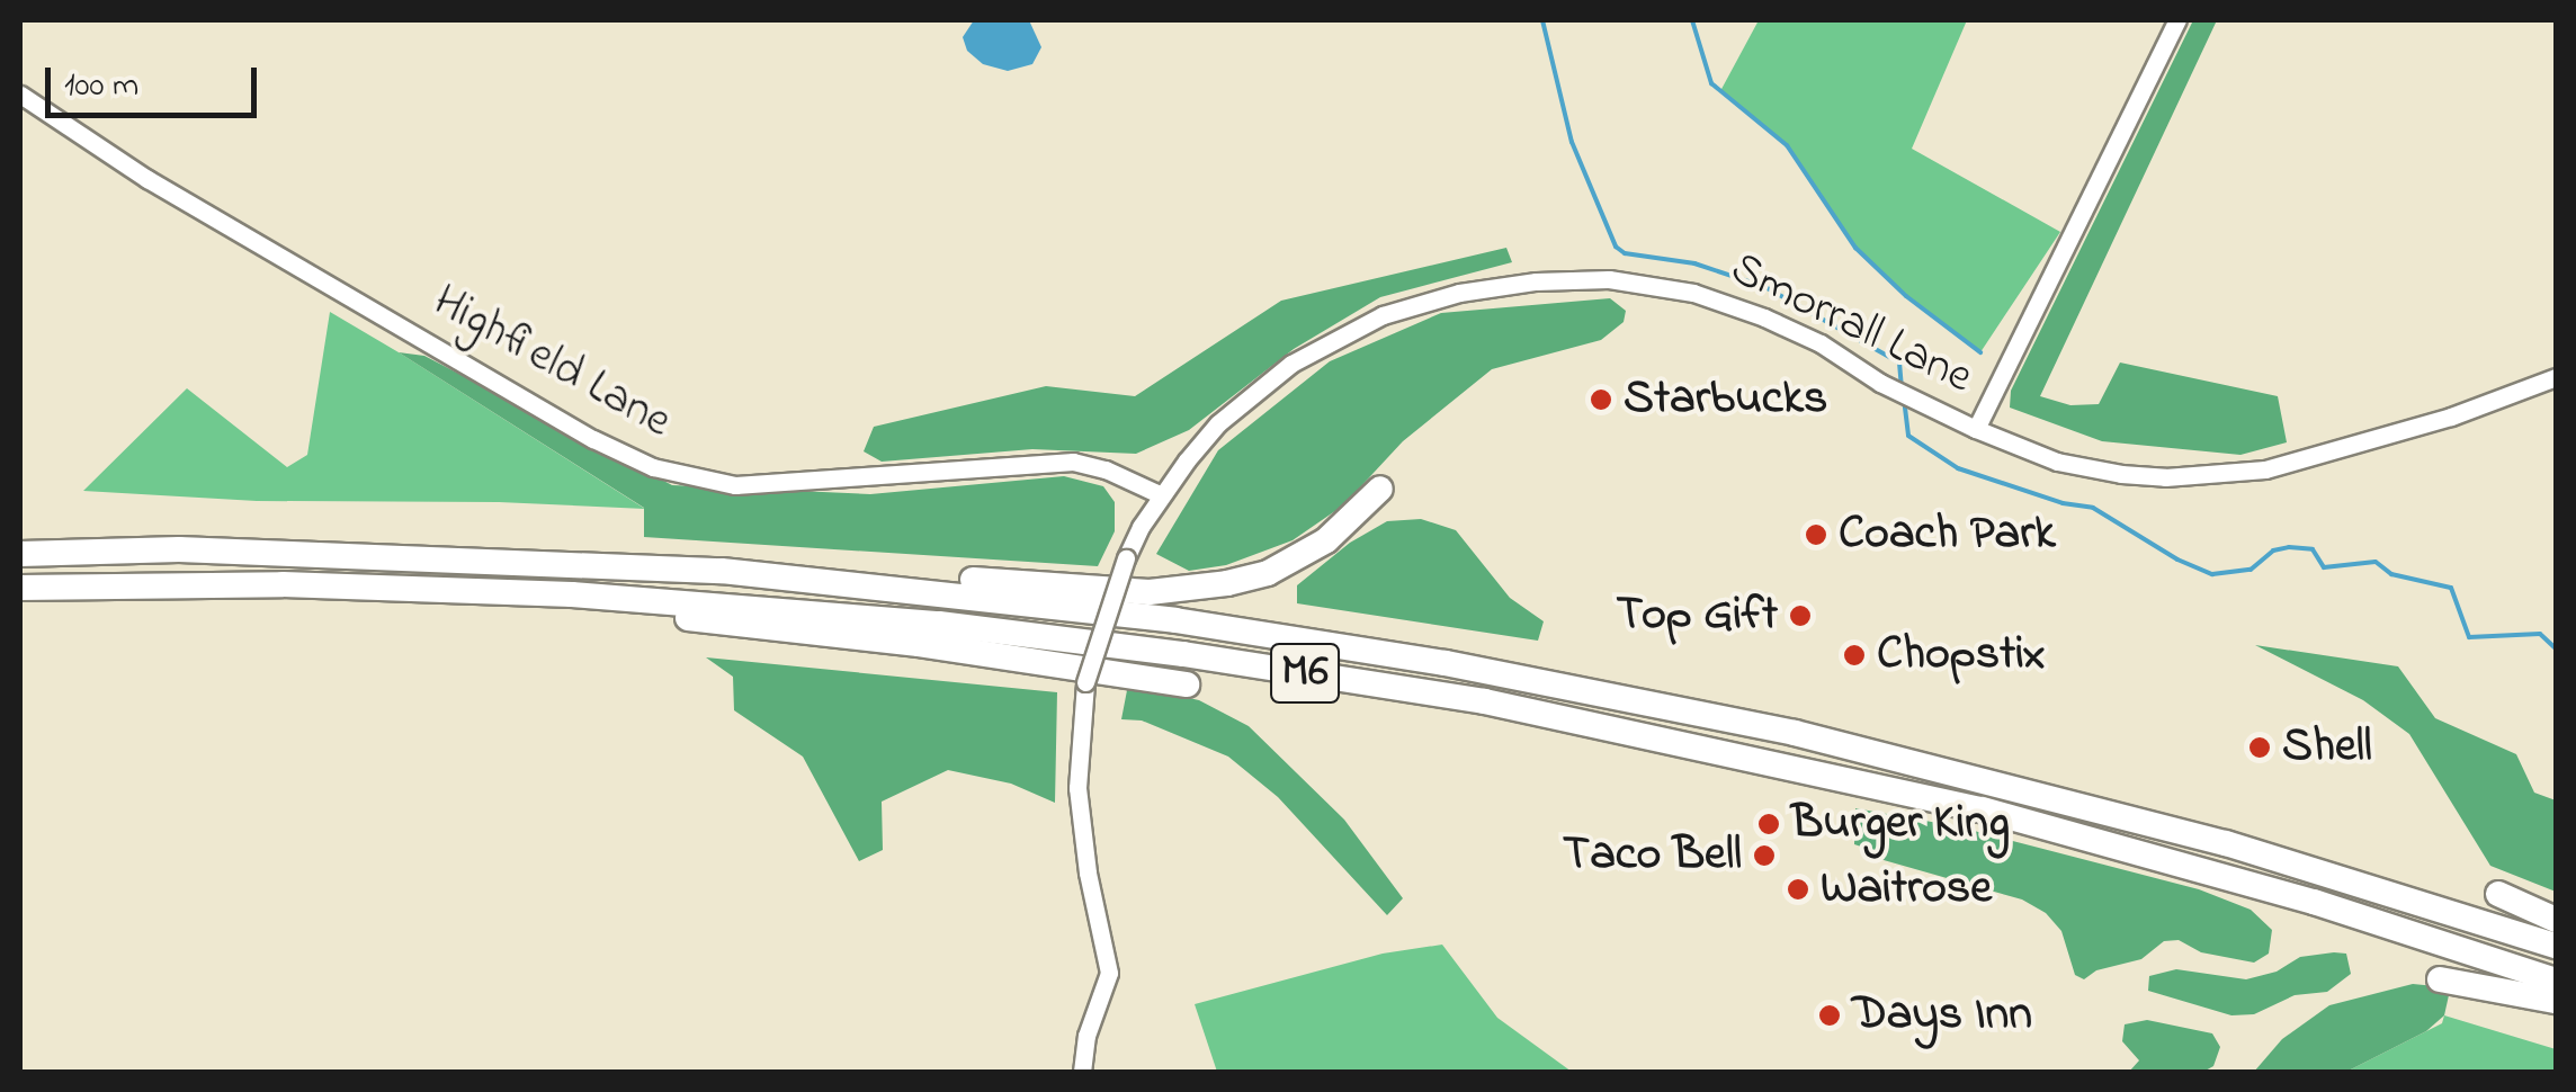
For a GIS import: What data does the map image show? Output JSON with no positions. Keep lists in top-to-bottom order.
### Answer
{
  "streets": {
    "highway": ["M6"],
    "street": ["Smorrall Lane", "Highfield Lane"]
  },
  "crossings": [
    ["Smorrall Lane", "Highfield Lane"]
  ],
  "places": [
    "Starbucks",
    "Coach Park",
    "Top Gift",
    "Chopstix",
    "Shell",
    "Burger King",
    "Taco Bell",
    "Waitrose",
    "Days Inn"
  ],
  "scale_bar": "100 m"
}
